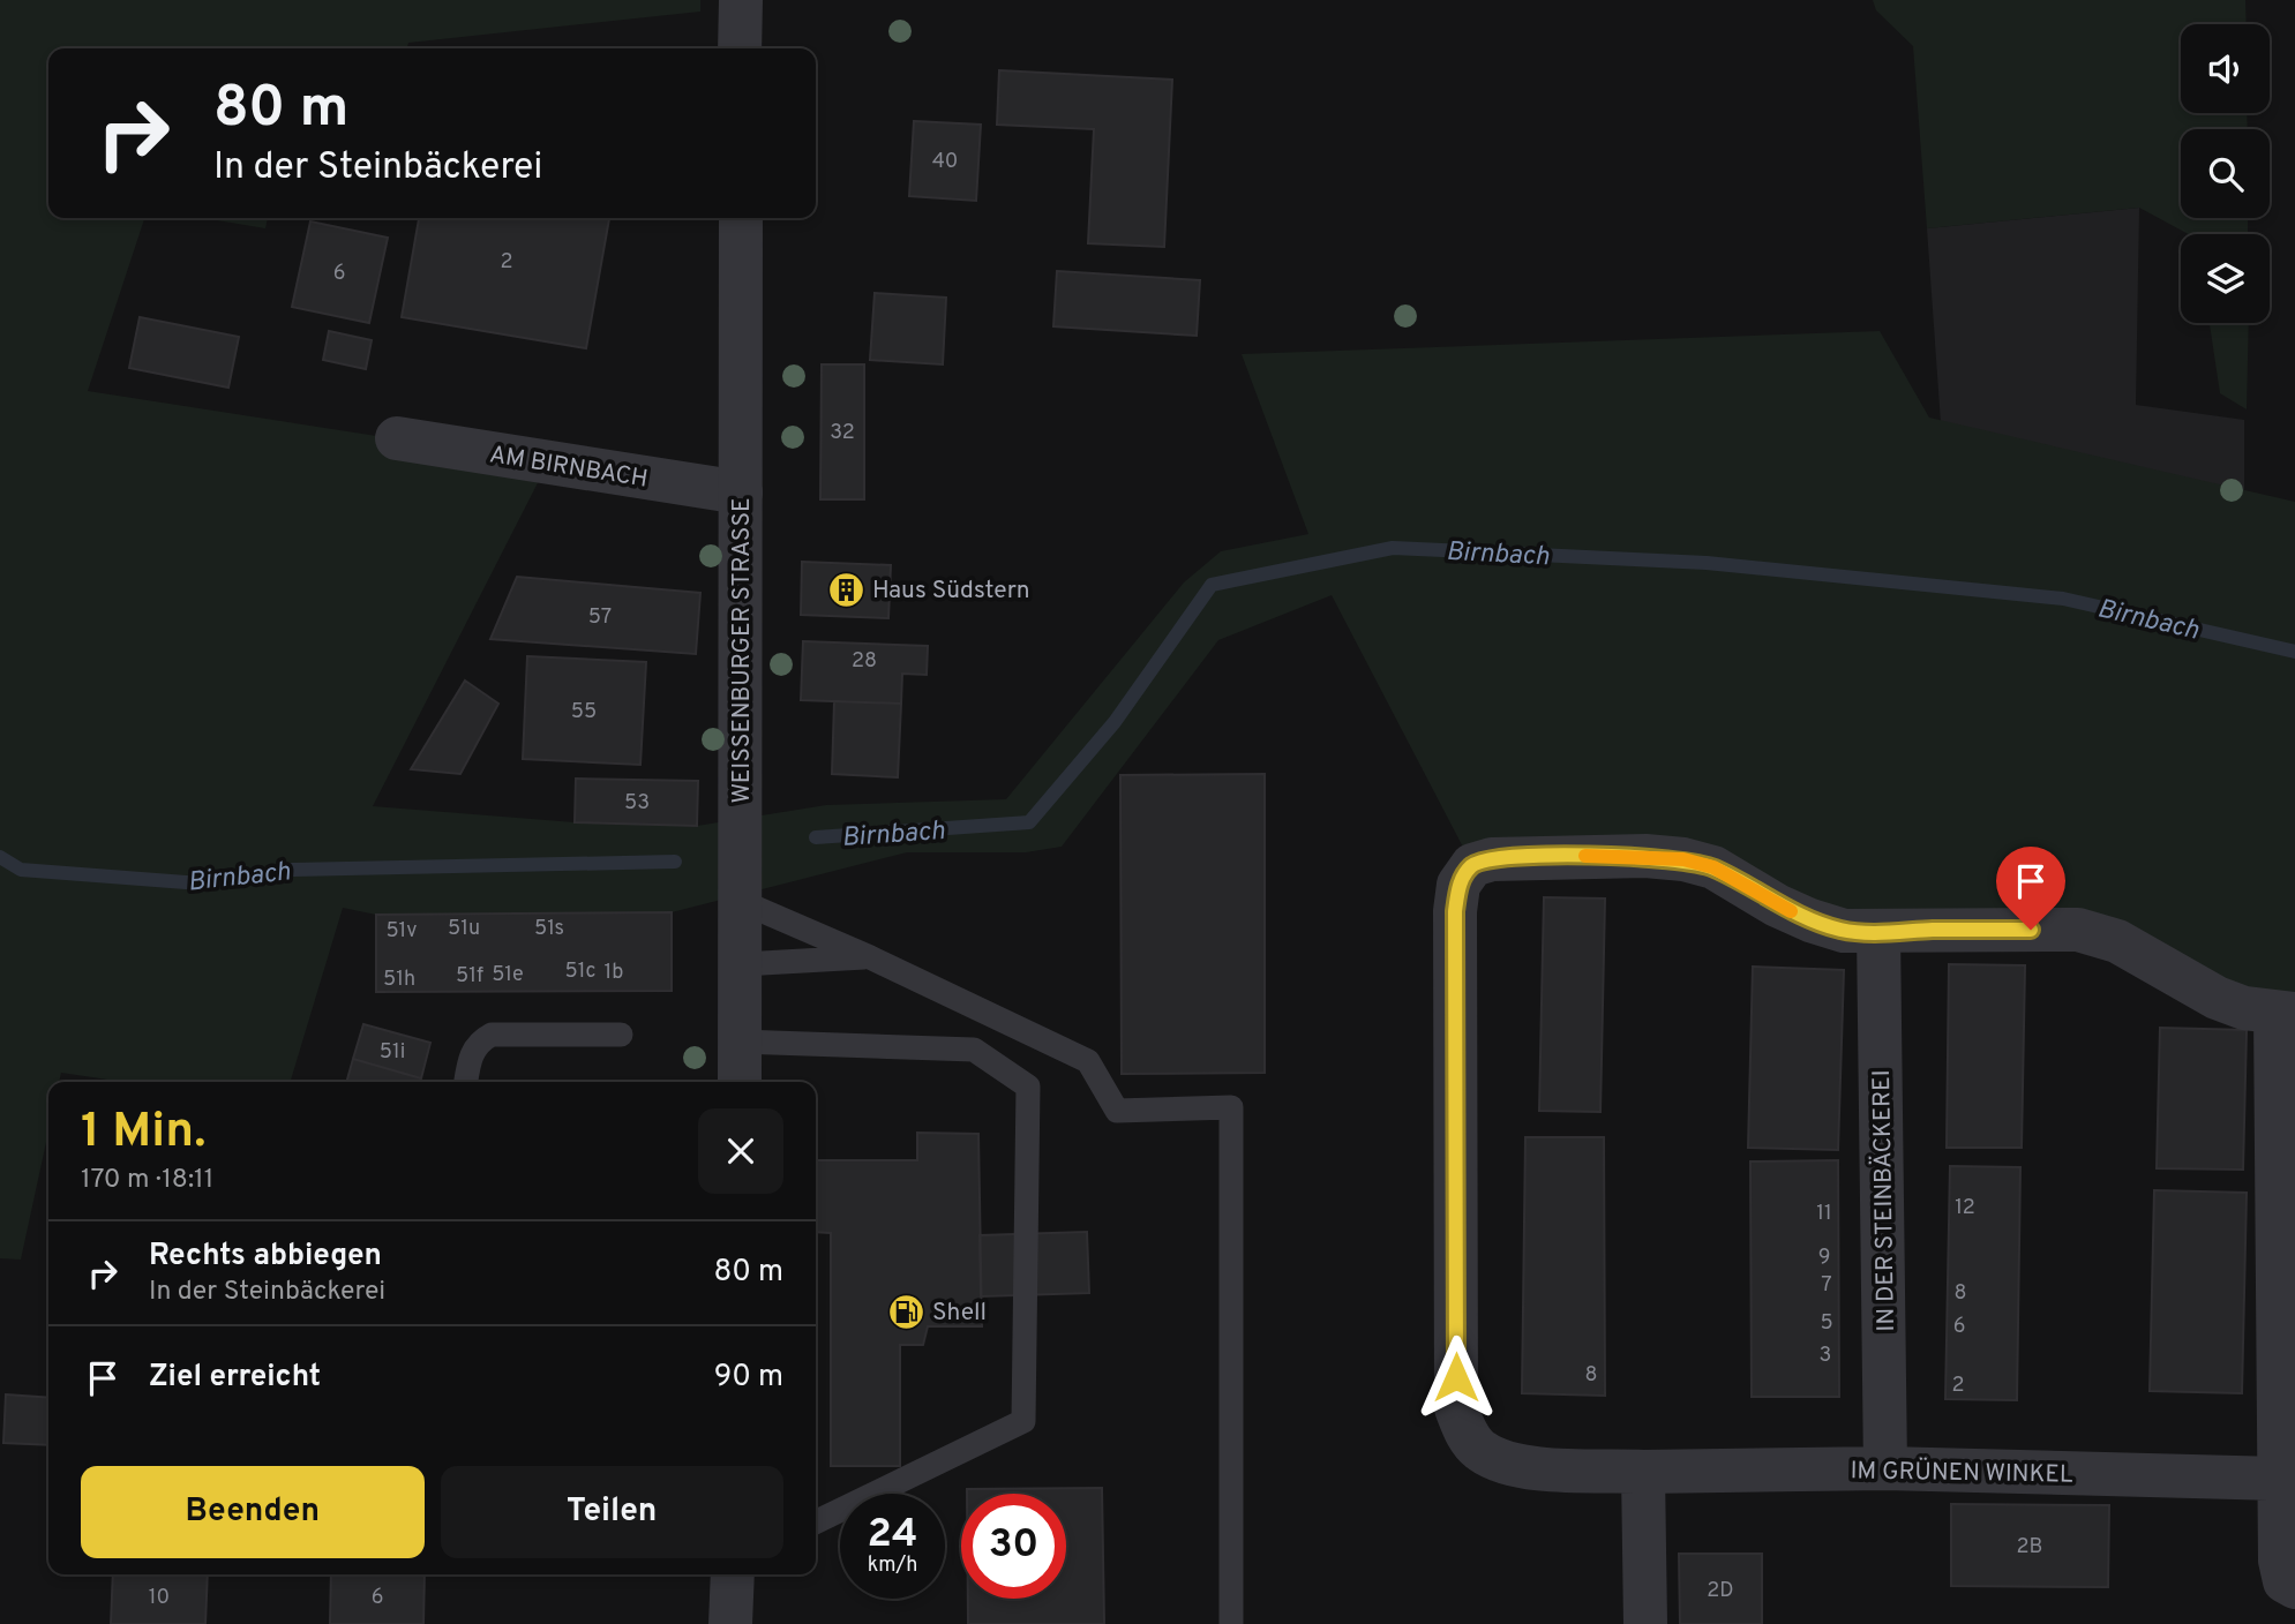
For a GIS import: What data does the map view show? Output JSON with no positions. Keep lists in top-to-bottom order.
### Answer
{
  "streets": {
    "street": [
      "AM BIRNBACH",
      "WEISSENBURGER STRASSE",
      "IN DER STEINBÄCKEREI",
      "IM GRÜNEN WINKEL"
    ]
  },
  "crossings": [
    ["AM BIRNBACH", "WEISSENBURGER STRASSE"],
    ["IN DER STEINBÄCKEREI", "IM GRÜNEN WINKEL"]
  ],
  "water": ["Birnbach"],
  "places": {
    "building": ["Haus Südstern"],
    "fuel station": ["Shell"]
  },
  "house_numbers": [
    "40",
    "2",
    "6",
    "32",
    "57",
    "28",
    "55",
    "53",
    "51u",
    "51s",
    "51v",
    "51c",
    "1b",
    "51e",
    "51f",
    "51h",
    "51i",
    "12",
    "11",
    "9",
    "7",
    "8",
    "5",
    "6",
    "3",
    "8",
    "2",
    "2B",
    "2D",
    "10",
    "6"
  ],
  "page": {
    "turn": ["80 m", "In der Steinbäckerei"],
    "heading": ["1 Min.", "170 m · 18:11"],
    "list": [
      {
        "name": "Rechts abbiegen",
        "note": "In der Steinbäckerei",
        "value": "80 m"
      },
      {
        "name": "Ziel erreicht",
        "value": "90 m"
      }
    ],
    "buttons": ["Beenden", "Teilen"],
    "speed": "24 km/h",
    "limit": "30"
  }
}
